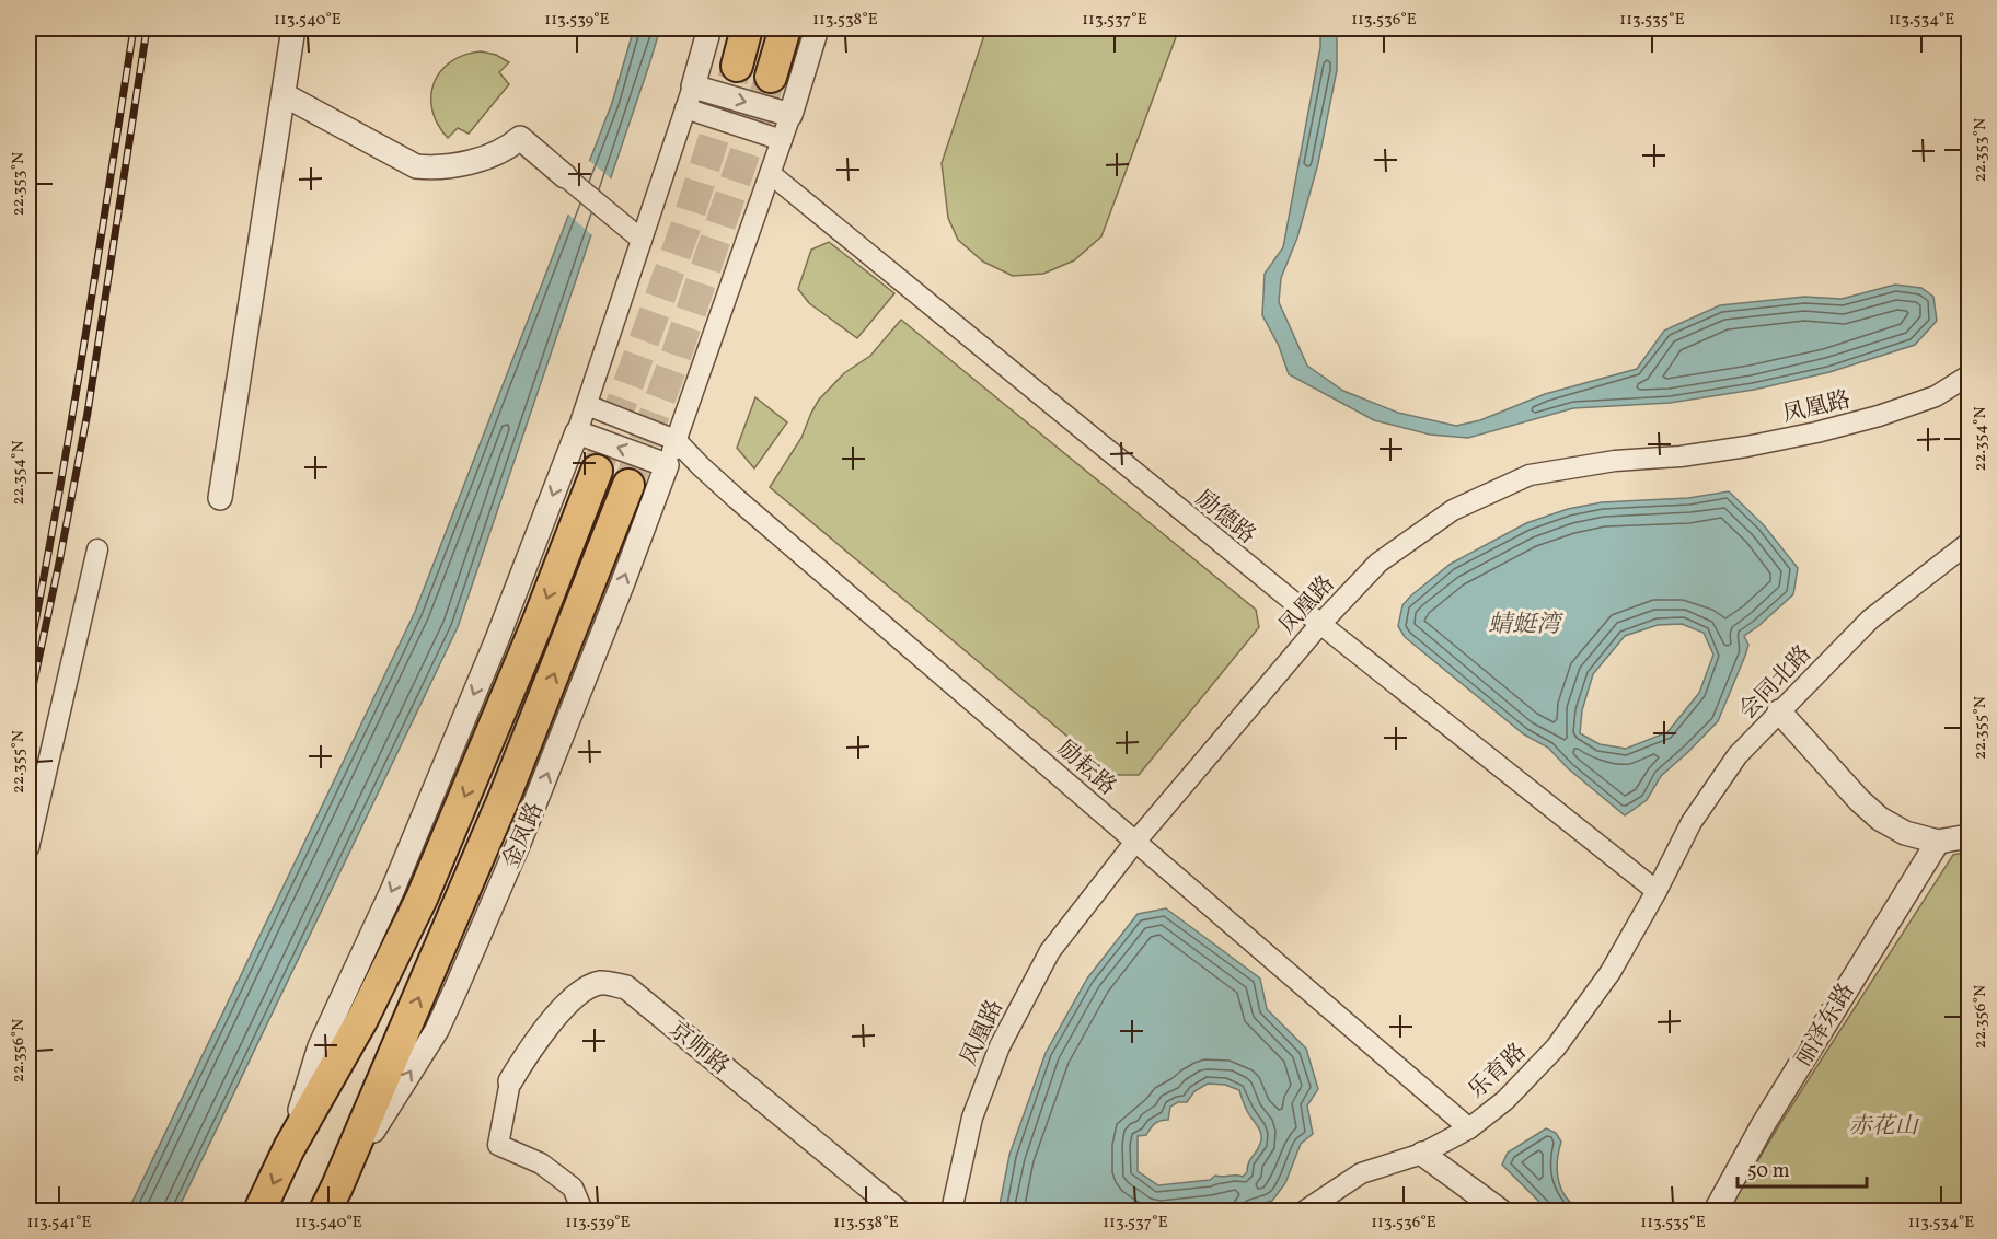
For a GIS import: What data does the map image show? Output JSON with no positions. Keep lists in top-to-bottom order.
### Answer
{
  "streets": {
    "highway": ["金凤路"],
    "street": [
      "凤凰路",
      "励德路",
      "会同北路",
      "励耘路",
      "丽泽东路",
      "京师路",
      "乐育路"
    ]
  },
  "crossings": [
    ["凤凰路", "励德路"],
    ["凤凰路", "励耘路"],
    ["励德路", "会同北路"],
    ["励德路", "乐育路"],
    ["会同北路", "乐育路"],
    ["励耘路", "乐育路"]
  ],
  "water": ["蜻蜓湾"],
  "parks": ["赤花山"],
  "scale_bar": "50 m",
  "coordinates": [
    "113.540°E",
    "113.539°E",
    "113.538°E",
    "113.537°E",
    "113.536°E",
    "113.535°E",
    "113.534°E",
    "22.353°N",
    "22.354°N",
    "22.355°N",
    "22.356°N",
    "113.541°E"
  ]
}
